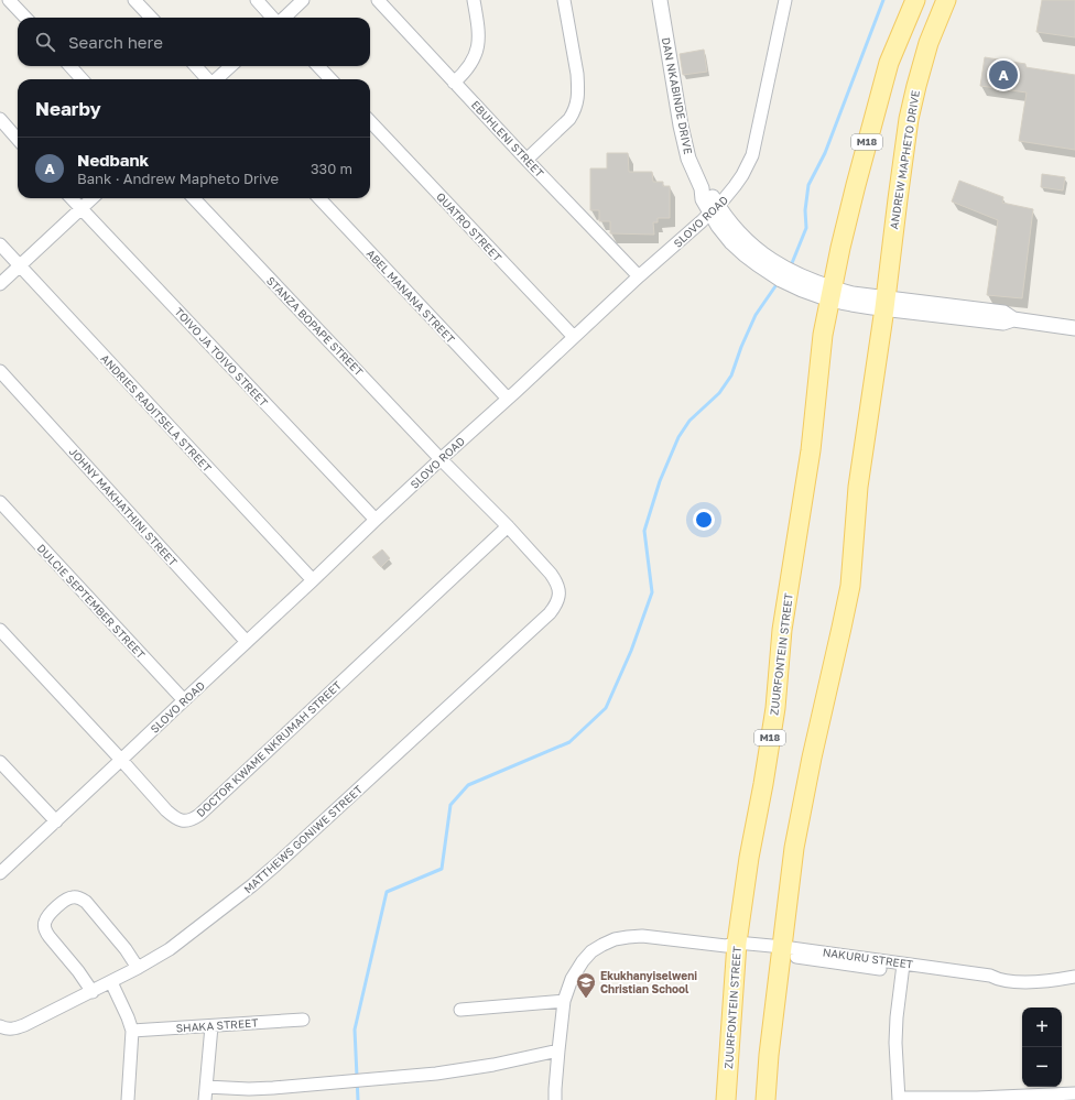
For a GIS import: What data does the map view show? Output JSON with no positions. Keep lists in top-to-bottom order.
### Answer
{
  "streets": {
    "main road": ["M18", "ANDREW MAPHETO DRIVE", "ZUURFONTEIN STREET"],
    "street": [
      "DAN NKABINDE DRIVE",
      "EBUHLENI STREET",
      "SLOVO ROAD",
      "QUATRO STREET",
      "ABEL MANANA STREET",
      "STANZA BOPAPE STREET",
      "TOIVO JA TOIVO STREET",
      "ANDRIES RADITSELA STREET",
      "JOHNY MAKHATHINI STREET",
      "DULCIE SEPTEMBER STREET",
      "DOCTOR KWAME NKRUMAH STREET",
      "MATTHEWS GONIWE STREET",
      "NAKURU STREET",
      "SHAKA STREET"
    ]
  },
  "crossings": [
    ["DAN NKABINDE DRIVE", "M18"],
    ["DAN NKABINDE DRIVE", "ANDREW MAPHETO DRIVE"],
    ["DAN NKABINDE DRIVE", "SLOVO ROAD"],
    ["DAN NKABINDE DRIVE", "ZUURFONTEIN STREET"],
    ["EBUHLENI STREET", "SLOVO ROAD"],
    ["M18", "ZUURFONTEIN STREET"],
    ["SLOVO ROAD", "QUATRO STREET"],
    ["SLOVO ROAD", "ABEL MANANA STREET"],
    ["SLOVO ROAD", "STANZA BOPAPE STREET"],
    ["SLOVO ROAD", "TOIVO JA TOIVO STREET"],
    ["SLOVO ROAD", "ANDRIES RADITSELA STREET"],
    ["SLOVO ROAD", "JOHNY MAKHATHINI STREET"],
    ["SLOVO ROAD", "DULCIE SEPTEMBER STREET"],
    ["SLOVO ROAD", "DOCTOR KWAME NKRUMAH STREET"],
    ["STANZA BOPAPE STREET", "DOCTOR KWAME NKRUMAH STREET"],
    ["STANZA BOPAPE STREET", "MATTHEWS GONIWE STREET"],
    ["ZUURFONTEIN STREET", "NAKURU STREET"]
  ],
  "places": {
    "school or university": ["Ekukhanyiselweni Christian School"]
  },
  "page": {
    "search": "Search here",
    "pins": "A",
    "heading": "Nearby",
    "list": [
      {
        "mark": "A",
        "name": "Nedbank",
        "note": "Bank · Andrew Mapheto Drive",
        "value": "330 m"
      }
    ],
    "map_buttons": ["+", "−"]
  }
}
